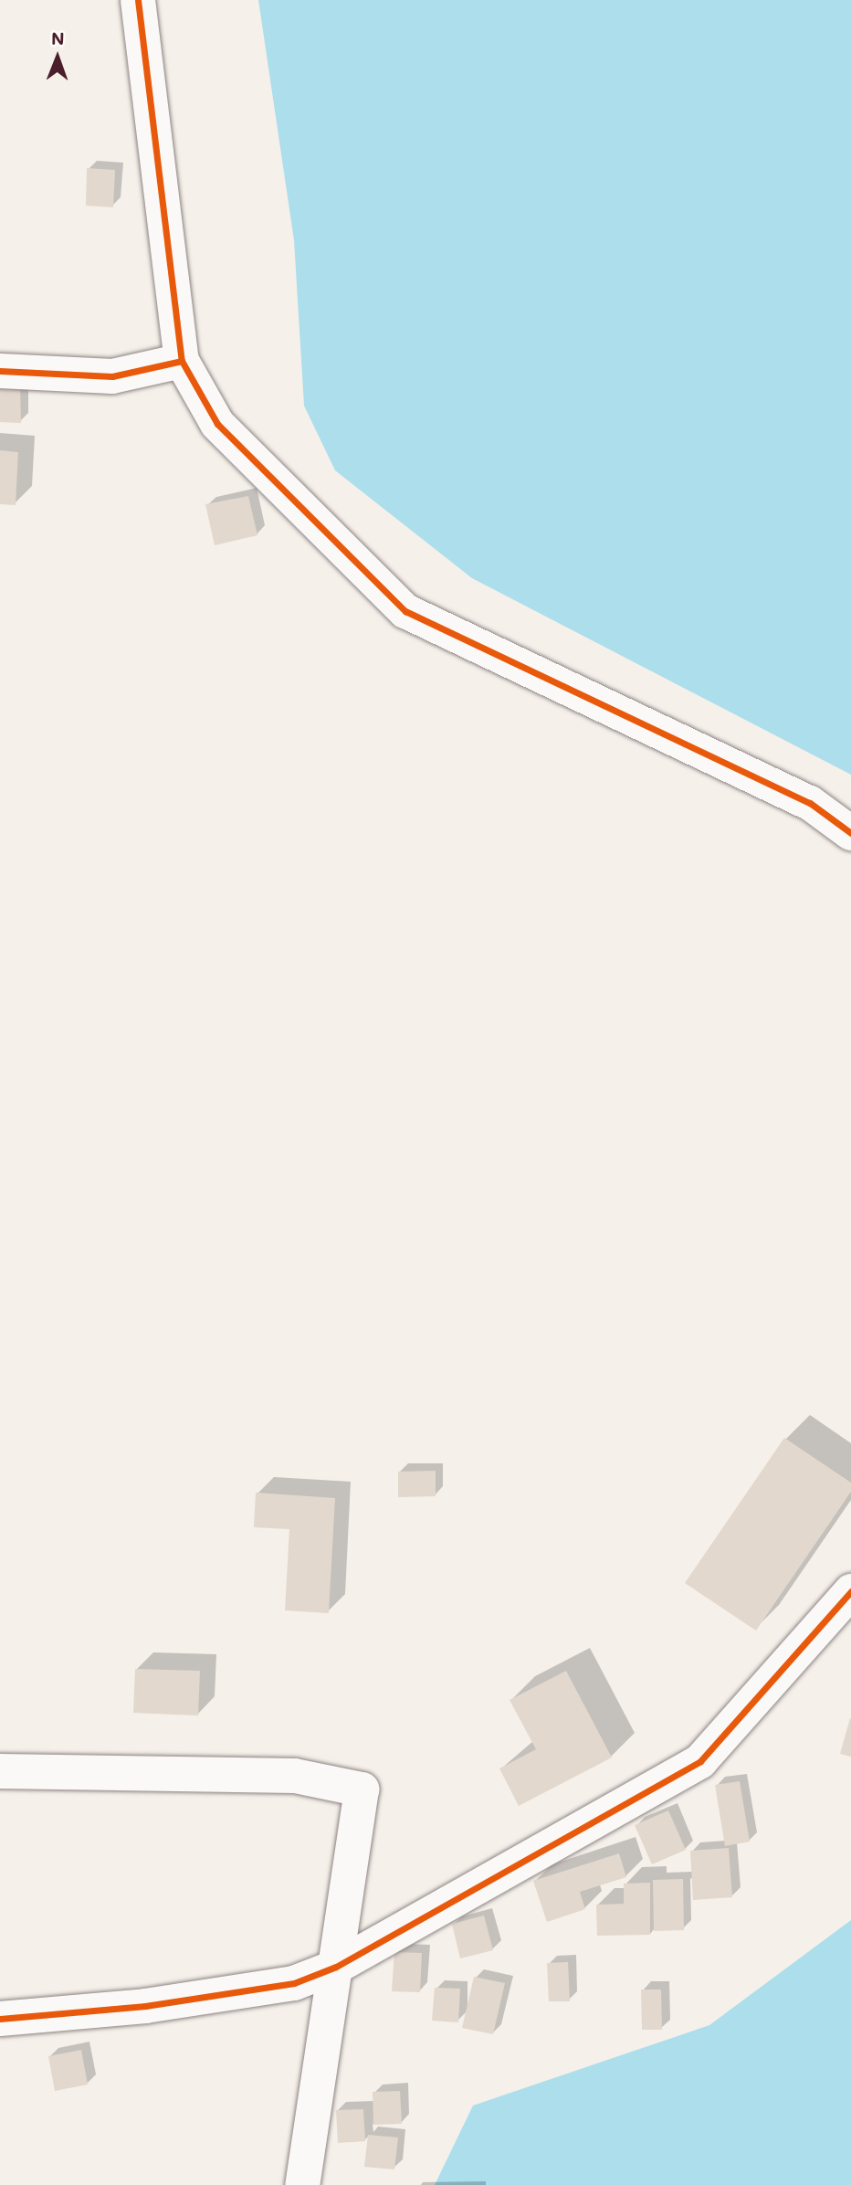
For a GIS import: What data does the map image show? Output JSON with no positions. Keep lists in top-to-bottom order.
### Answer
{
  "north": "top"
}
